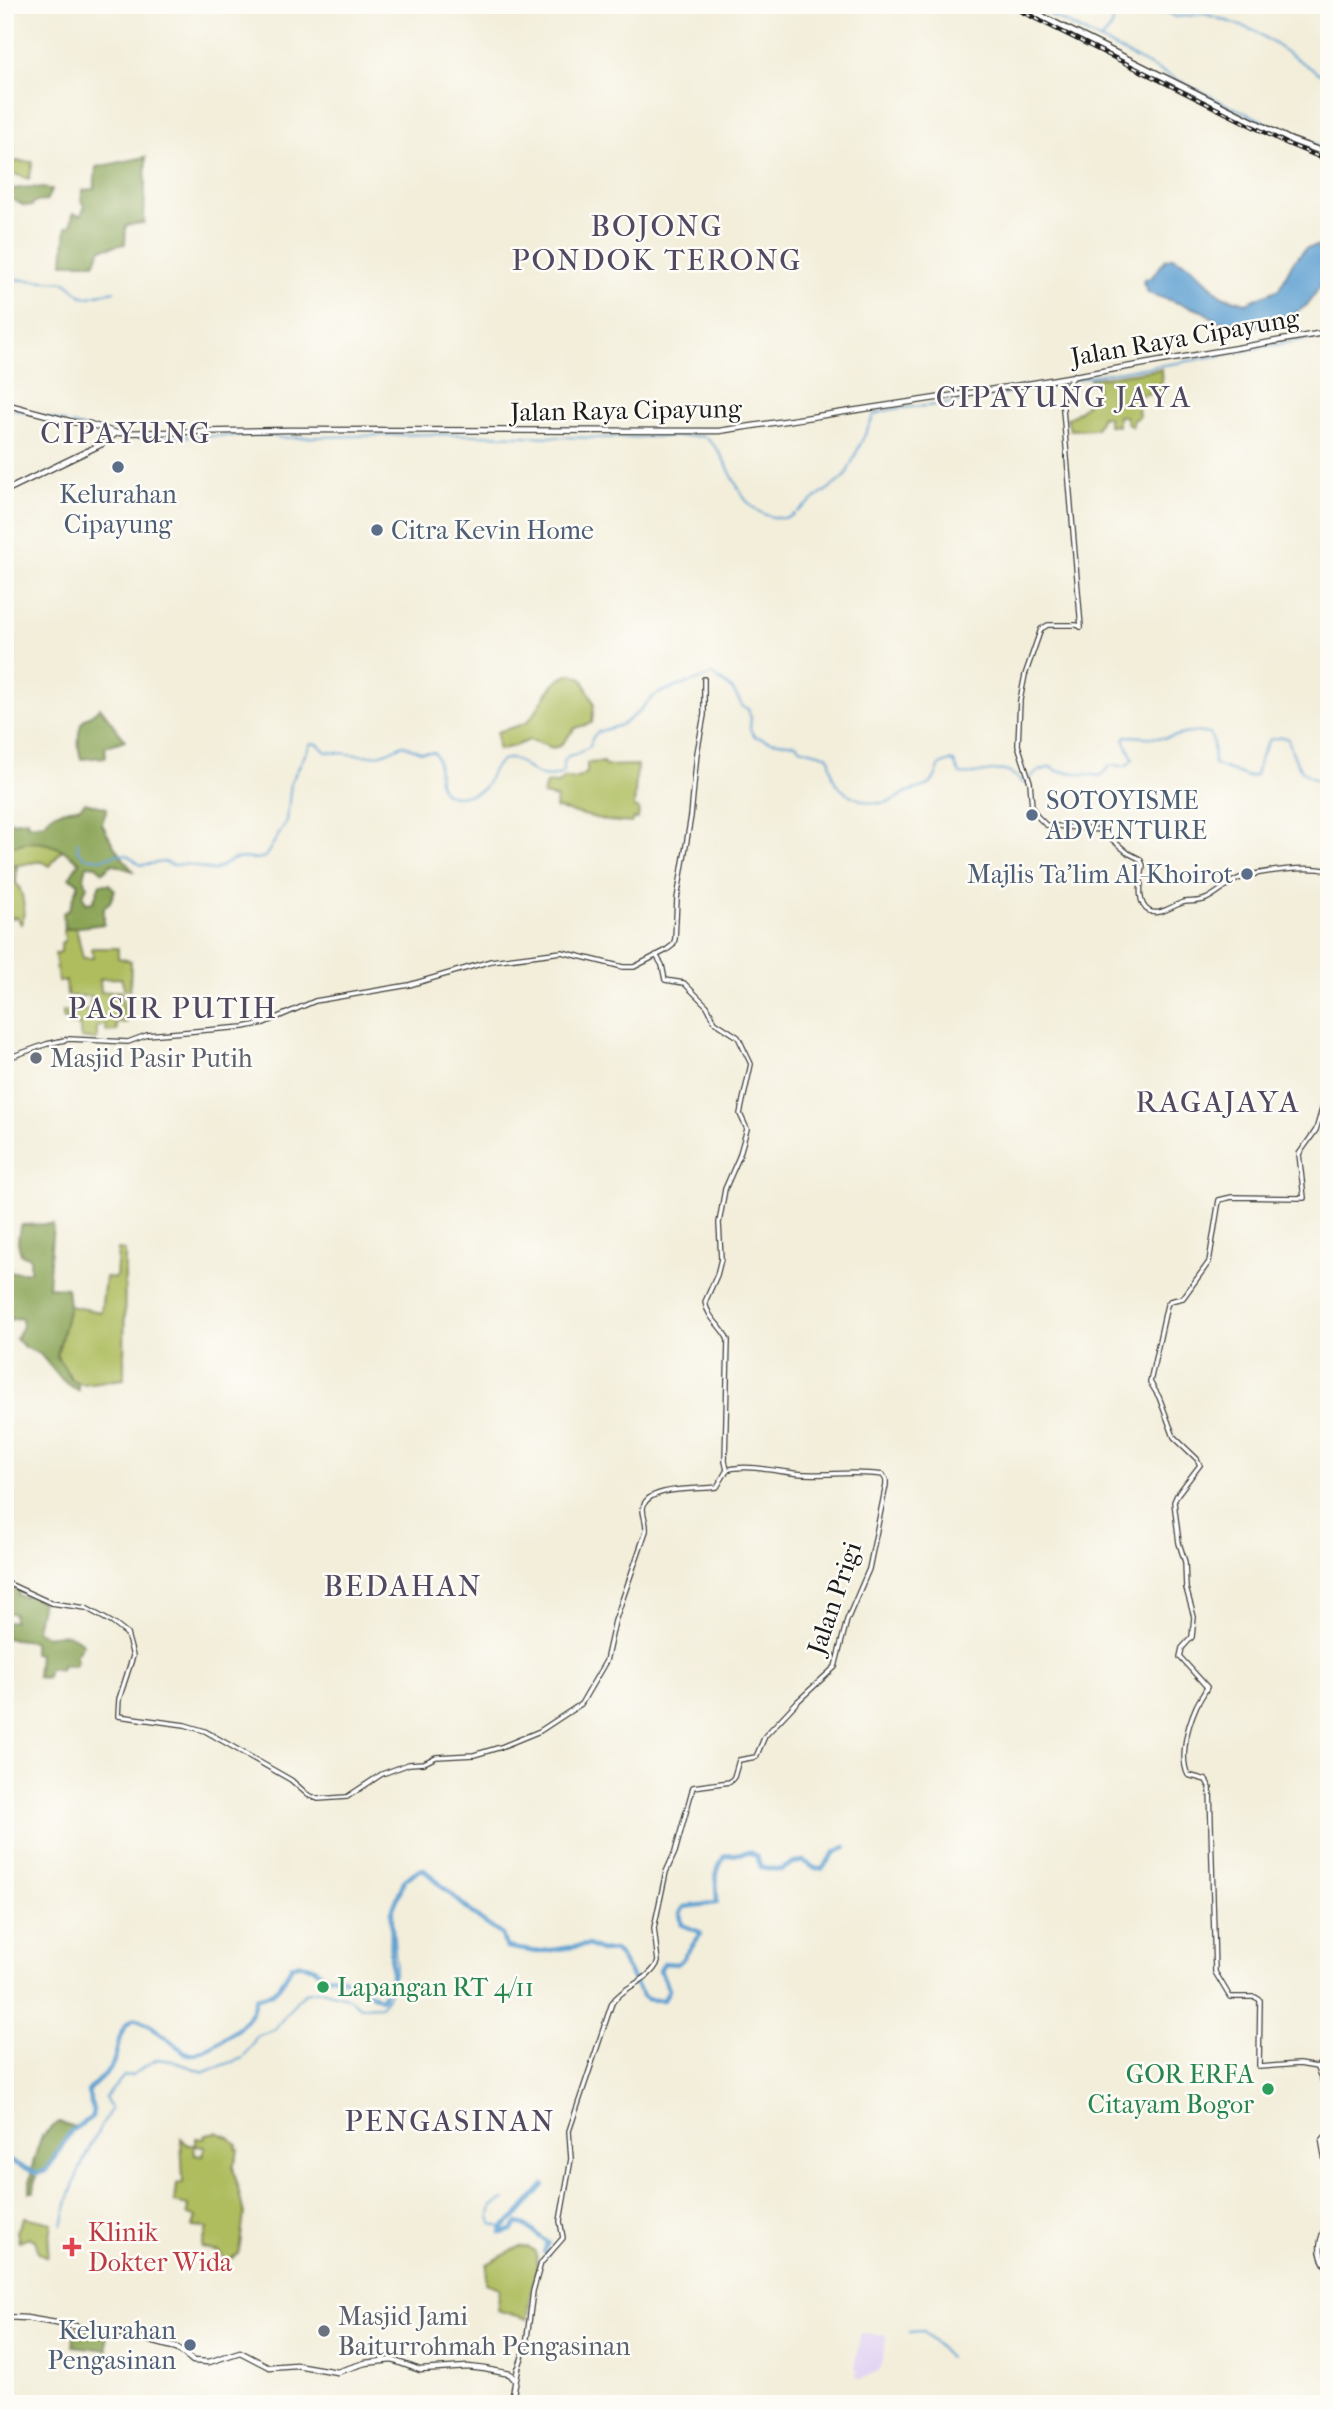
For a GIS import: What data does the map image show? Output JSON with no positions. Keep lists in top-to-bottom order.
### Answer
{
  "streets": {
    "main road": ["Jalan Raya Cipayung"],
    "street": ["Jalan Prigi"]
  },
  "districts": [
    "BOJONG PONDOK TERONG",
    "CIPAYUNG JAYA",
    "CIPAYUNG",
    "PASIR PUTIH",
    "RAGAJAYA",
    "BEDAHAN",
    "PENGASINAN"
  ],
  "places": {
    "other": [
      "Kelurahan Cipayung",
      "Citra Kevin Home",
      "SOTOYISME ADVENTURE",
      "Majlis Ta'lim Al-Khoirot",
      "Masjid Pasir Putih",
      "Lapangan RT 4/11",
      "GOR ERFA Citayam Bogor",
      "Masjid Jami Baiturrohmah Pengasinan",
      "Kelurahan Pengasinan"
    ],
    "health": ["Klinik Dokter Wida"]
  }
}
